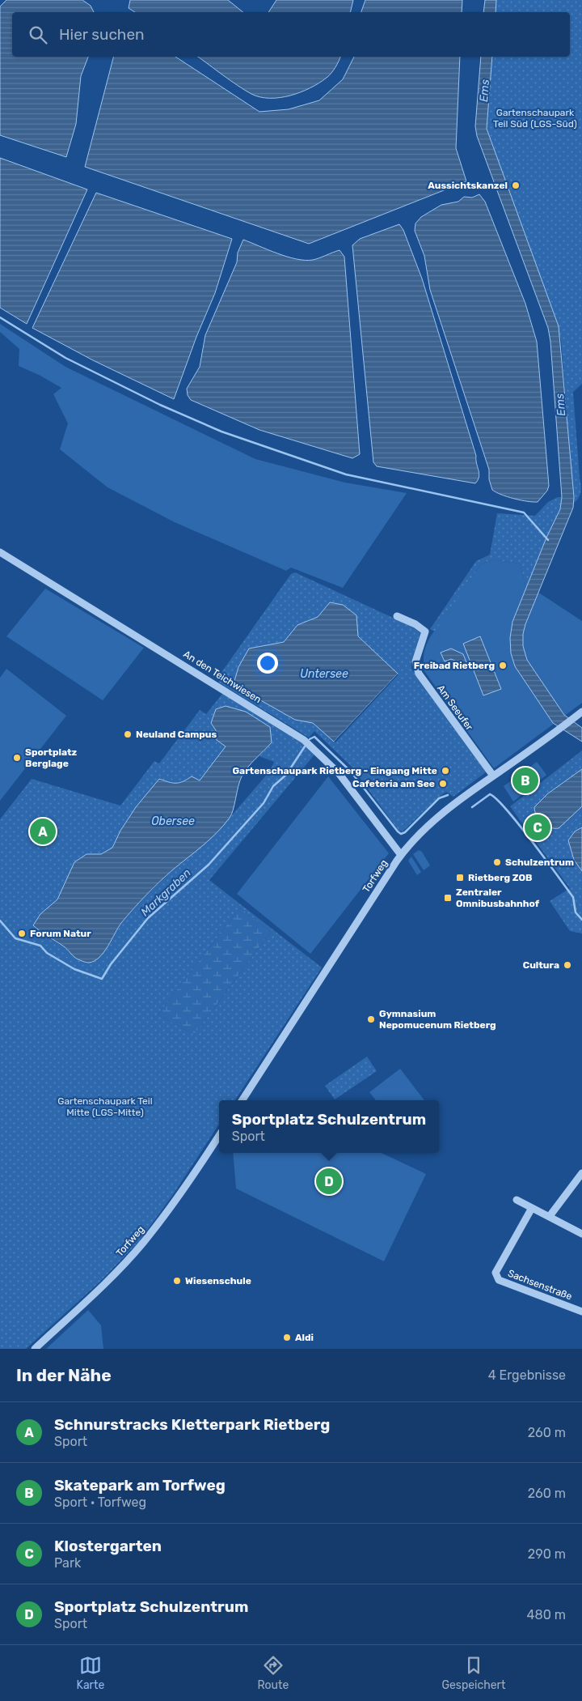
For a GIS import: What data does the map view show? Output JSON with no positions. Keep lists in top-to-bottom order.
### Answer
{
  "streets": {
    "street": [
      "An den Teichwiesen",
      "Am Seeufer",
      "Torfweg",
      "Sachsenstraße"
    ]
  },
  "crossings": [
    ["An den Teichwiesen", "Torfweg"],
    ["Am Seeufer", "Torfweg"]
  ],
  "water": [
    "Ems",
    "Untersee",
    "Obersee",
    "Markgraben"
  ],
  "parks": ["Gartenschaupark Teil Süd (LGS-Süd)", "Gartenschaupark Teil Mitte (LGS-Mitte)"],
  "places": {
    "other": [
      "Aussichtskanzel",
      "Freibad Rietberg",
      "Neuland Campus",
      "Sportplatz Berglage",
      "Gartenschaupark Rietberg - Eingang Mitte",
      "Cafeteria am See",
      "Schulzentrum",
      "Forum Natur",
      "Cultura",
      "Gymnasium Nepomucenum Rietberg",
      "Wiesenschule",
      "Aldi"
    ],
    "transit": ["Rietberg ZOB", "Zentraler Omnibusbahnhof"]
  },
  "page": {
    "search": "Hier suchen",
    "pins": [
      "B",
      "C",
      "A",
      "D"
    ],
    "popup": ["Sportplatz Schulzentrum", "Sport"],
    "heading": ["In der Nähe", "4 Ergebnisse"],
    "list": [
      {
        "mark": "A",
        "name": "Schnurstracks Kletterpark Rietberg",
        "note": "Sport",
        "value": "260 m"
      },
      {
        "mark": "B",
        "name": "Skatepark am Torfweg",
        "note": "Sport · Torfweg",
        "value": "260 m"
      },
      {
        "mark": "C",
        "name": "Klostergarten",
        "note": "Park",
        "value": "290 m"
      },
      {
        "mark": "D",
        "name": "Sportplatz Schulzentrum",
        "note": "Sport",
        "value": "480 m"
      }
    ],
    "nav": ["Karte", "Route", "Gespeichert"]
  }
}
